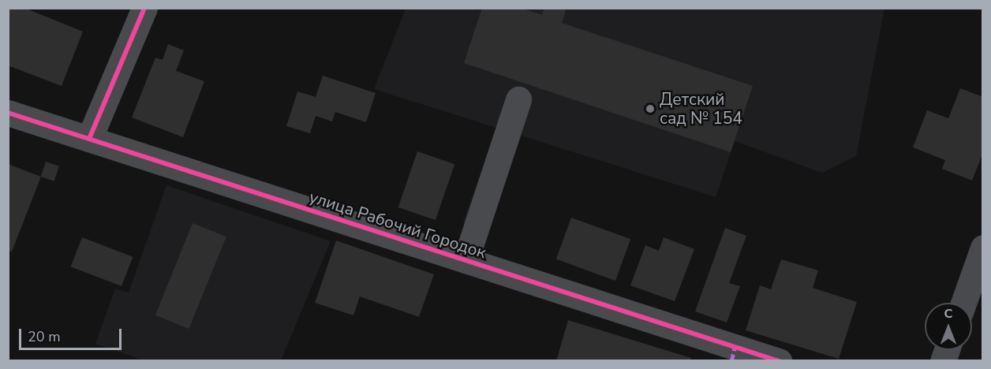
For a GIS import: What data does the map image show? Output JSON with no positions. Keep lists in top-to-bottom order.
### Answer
{
  "streets": {
    "street": ["улица Рабочий Городок"]
  },
  "places": ["Детский сад № 154"],
  "scale_bar": "20 m",
  "north": "top"
}
